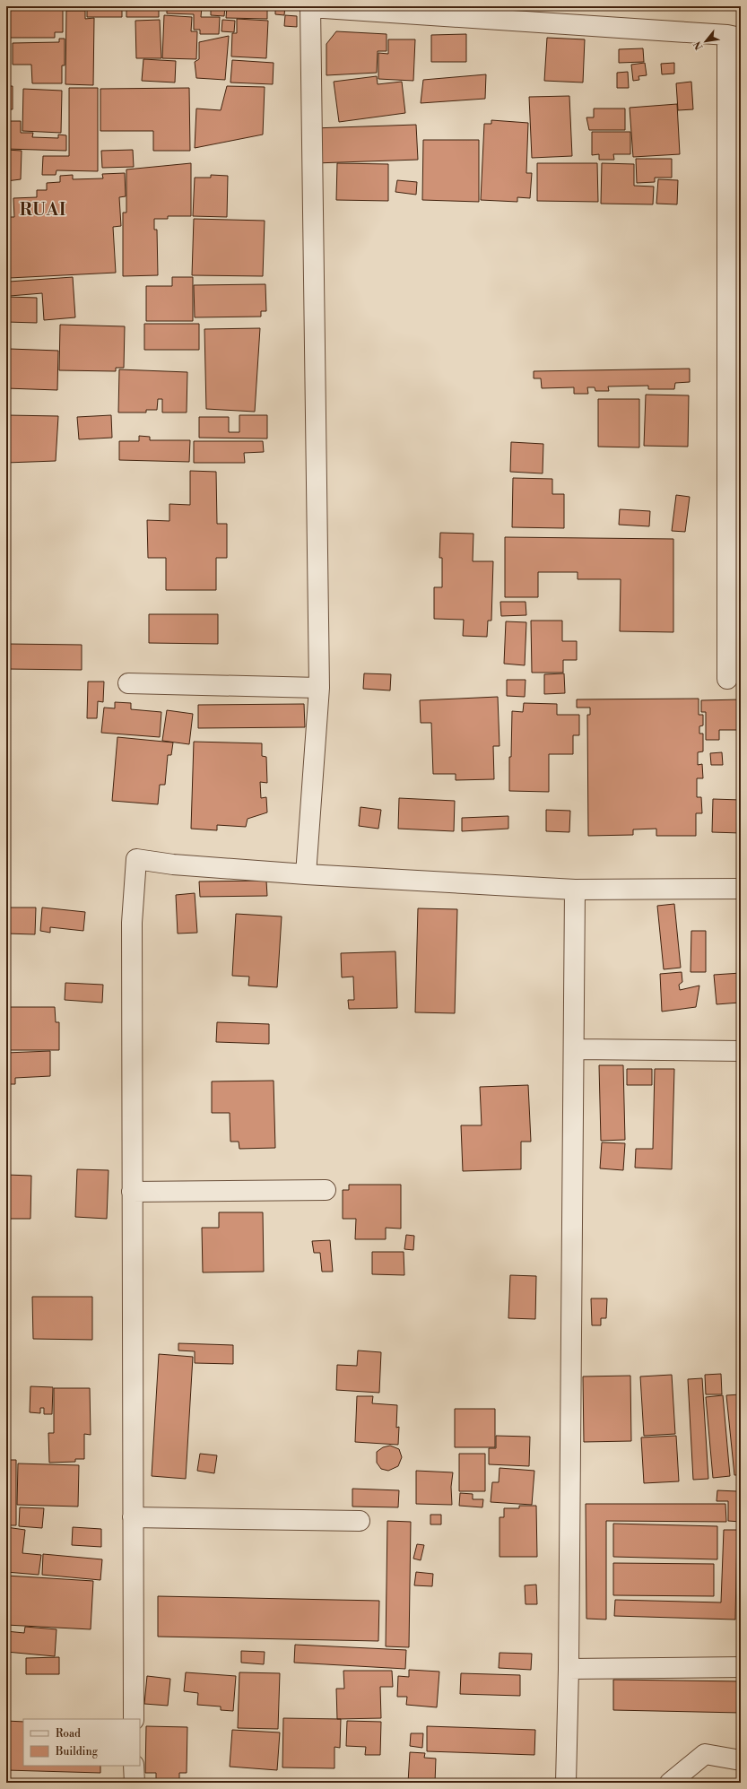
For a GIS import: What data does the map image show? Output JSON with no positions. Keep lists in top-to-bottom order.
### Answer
{
  "districts": ["RUAI"],
  "legend": ["Road", "Building"],
  "north": "bottom left"
}
